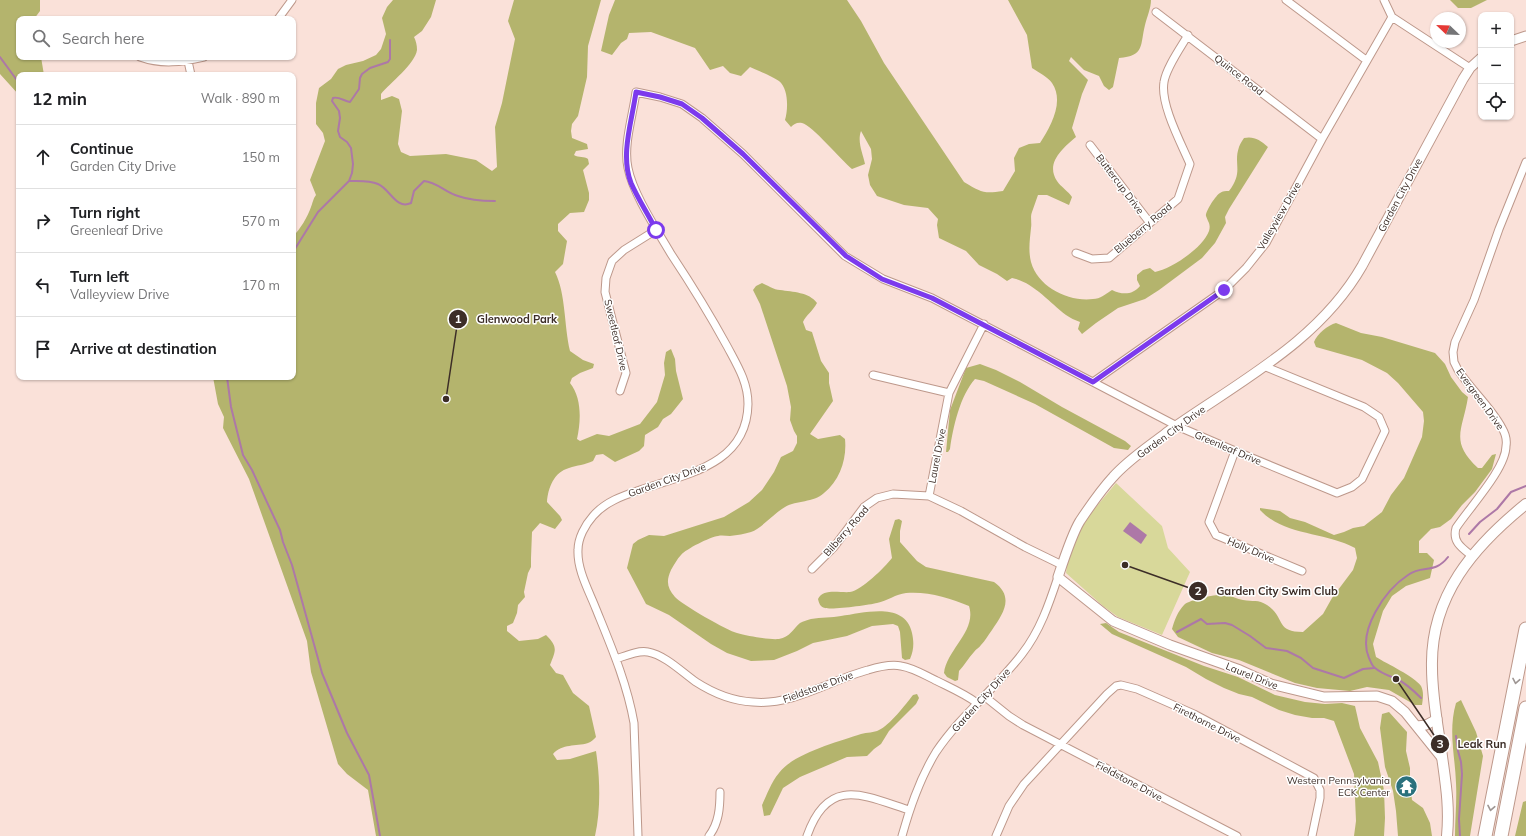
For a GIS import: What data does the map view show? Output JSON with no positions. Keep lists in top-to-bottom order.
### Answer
{
  "streets": {
    "street": [
      "Quince Road",
      "Buttercup Drive",
      "Garden City Drive",
      "Valleyview Drive",
      "Blueberry Road",
      "Sweetleaf Drive",
      "Evergreen Drive",
      "Greenleaf Drive",
      "Laurel Drive",
      "Bilberry Road",
      "Holly Drive",
      "Fieldstone Drive",
      "Firethorne Drive"
    ]
  },
  "crossings": [
    ["Quince Road", "Valleyview Drive"],
    ["Quince Road", "Blueberry Road"],
    ["Buttercup Drive", "Blueberry Road"],
    ["Garden City Drive", "Sweetleaf Drive"],
    ["Garden City Drive", "Greenleaf Drive"],
    ["Garden City Drive", "Laurel Drive"],
    ["Garden City Drive", "Fieldstone Drive"],
    ["Valleyview Drive", "Greenleaf Drive"],
    ["Greenleaf Drive", "Laurel Drive"],
    ["Greenleaf Drive", "Holly Drive"],
    ["Laurel Drive", "Bilberry Road"],
    ["Fieldstone Drive", "Firethorne Drive"]
  ],
  "places": {
    "other": ["Glenwood Park", "Garden City Swim Club", "Leak Run"],
    "temple": ["Western Pennsylvania ECK Center"]
  },
  "north": "top left",
  "page": {
    "map_buttons": ["+", "−"],
    "search": "Search here",
    "heading": ["12 min", "Walk · 890 m"],
    "list": [
      ["Continue", "Garden City Drive", "150 m"],
      ["Turn right", "Greenleaf Drive", "570 m"],
      ["Turn left", "Valleyview Drive", "170 m"],
      "Arrive at destination"
    ]
  }
}
